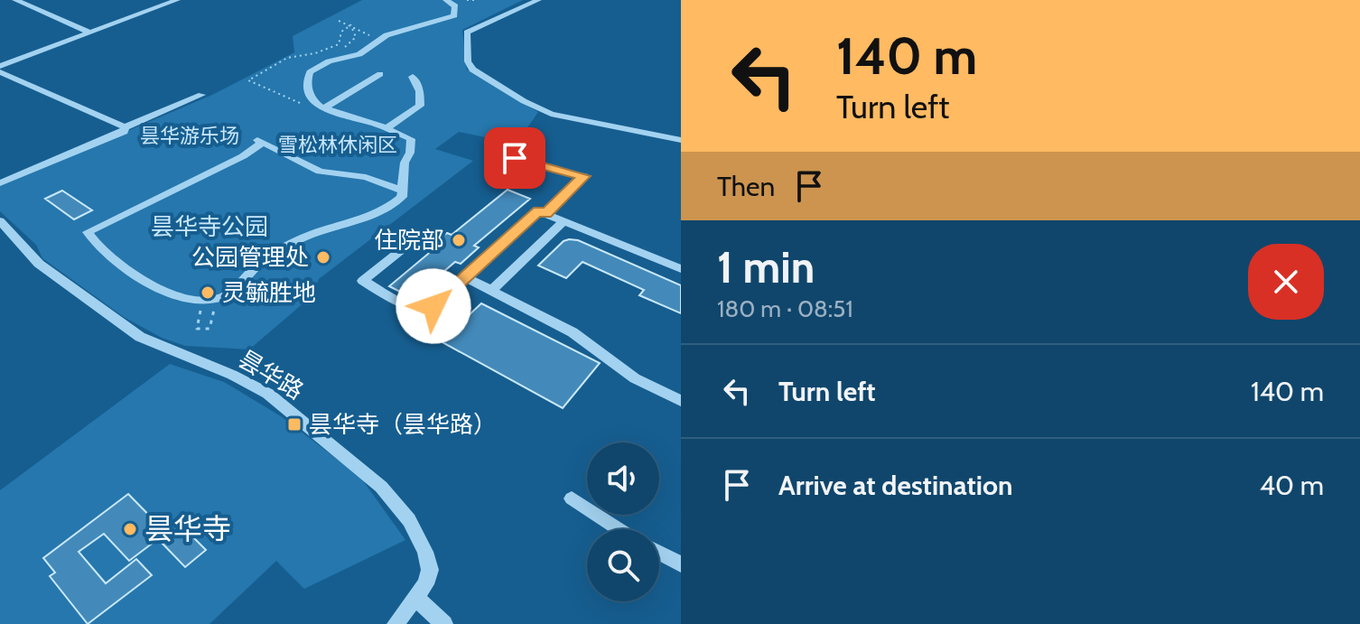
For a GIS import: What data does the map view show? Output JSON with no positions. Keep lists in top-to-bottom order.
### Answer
{
  "streets": {
    "street": ["昙华路"]
  },
  "parks": ["昙华游乐场", "雪松林休闲区", "昙华寺公园"],
  "places": {
    "other": [
      "住院部",
      "公园管理处",
      "灵毓胜地",
      "昙华寺"
    ],
    "transit": ["昙华寺（昙华路）"]
  },
  "page": {
    "turn": ["140 m", "Turn left"],
    "then": "Then",
    "heading": ["1 min", "180 m · 08:51"],
    "list": [
      {
        "name": "Turn left",
        "value": "140 m"
      },
      {
        "name": "Arrive at destination",
        "value": "40 m"
      }
    ]
  }
}
